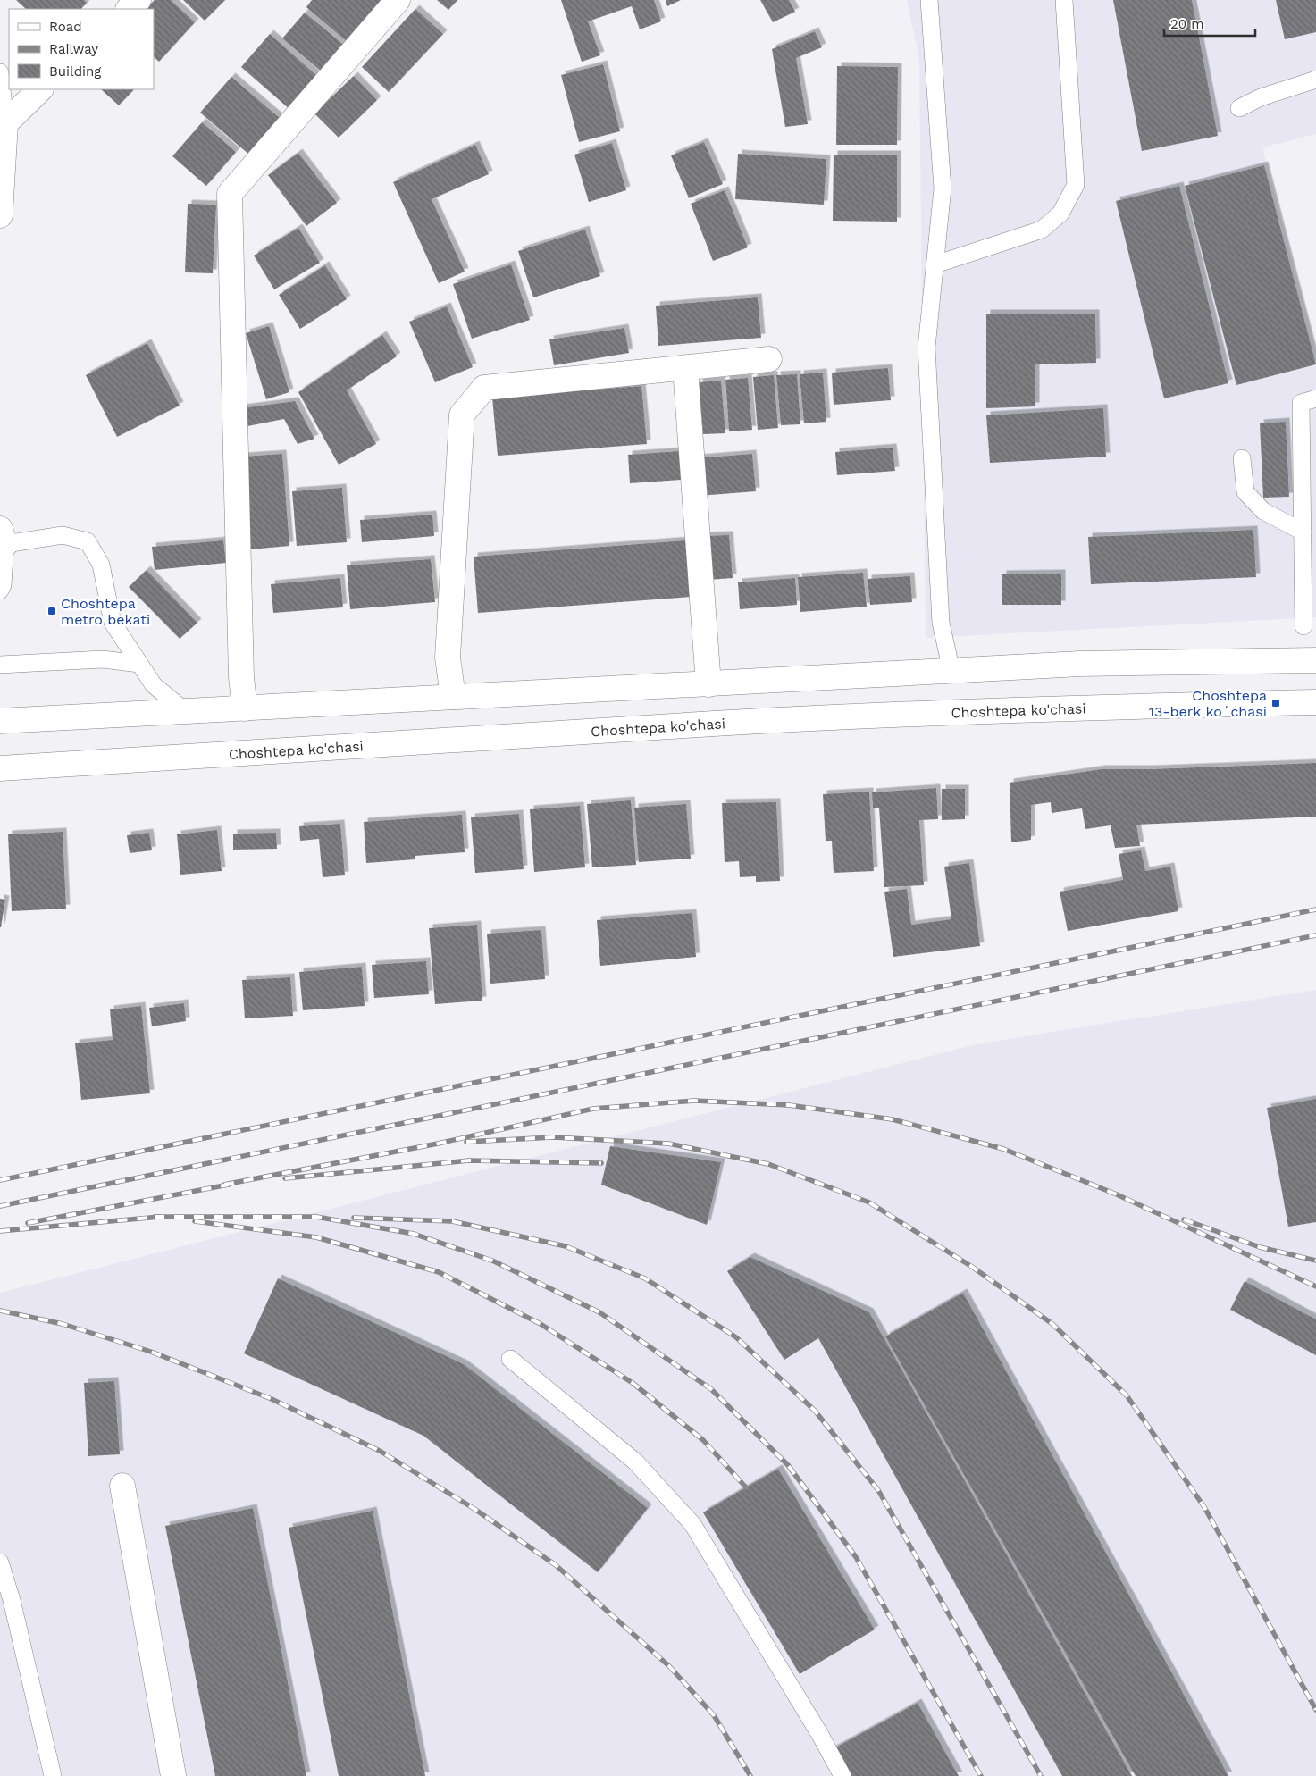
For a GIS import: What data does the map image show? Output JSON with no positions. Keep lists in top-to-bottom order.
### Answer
{
  "streets": {
    "main road": ["Choshtepa ko'chasi"]
  },
  "places": {
    "transit": ["Choshtepa metro bekati", "Choshtepa 13-berk koʻchasi"]
  },
  "legend": ["Road", "Railway", "Building"],
  "scale_bar": "20 m"
}
